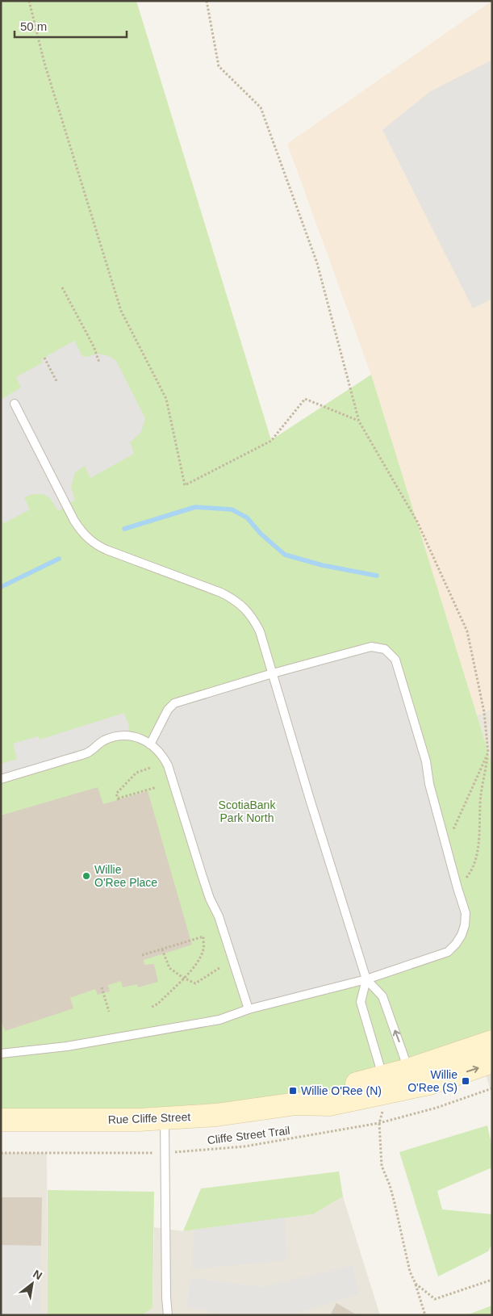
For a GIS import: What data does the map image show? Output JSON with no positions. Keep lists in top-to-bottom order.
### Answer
{
  "streets": {
    "main road": ["Rue Cliffe Street"],
    "path": ["Cliffe Street Trail"]
  },
  "parks": ["ScotiaBank Park North"],
  "places": {
    "other": ["Willie O'Ree Place"],
    "transit": ["Willie O'Ree (S)", "Willie O'Ree (N)"]
  },
  "scale_bar": "50 m",
  "north": "top right"
}
